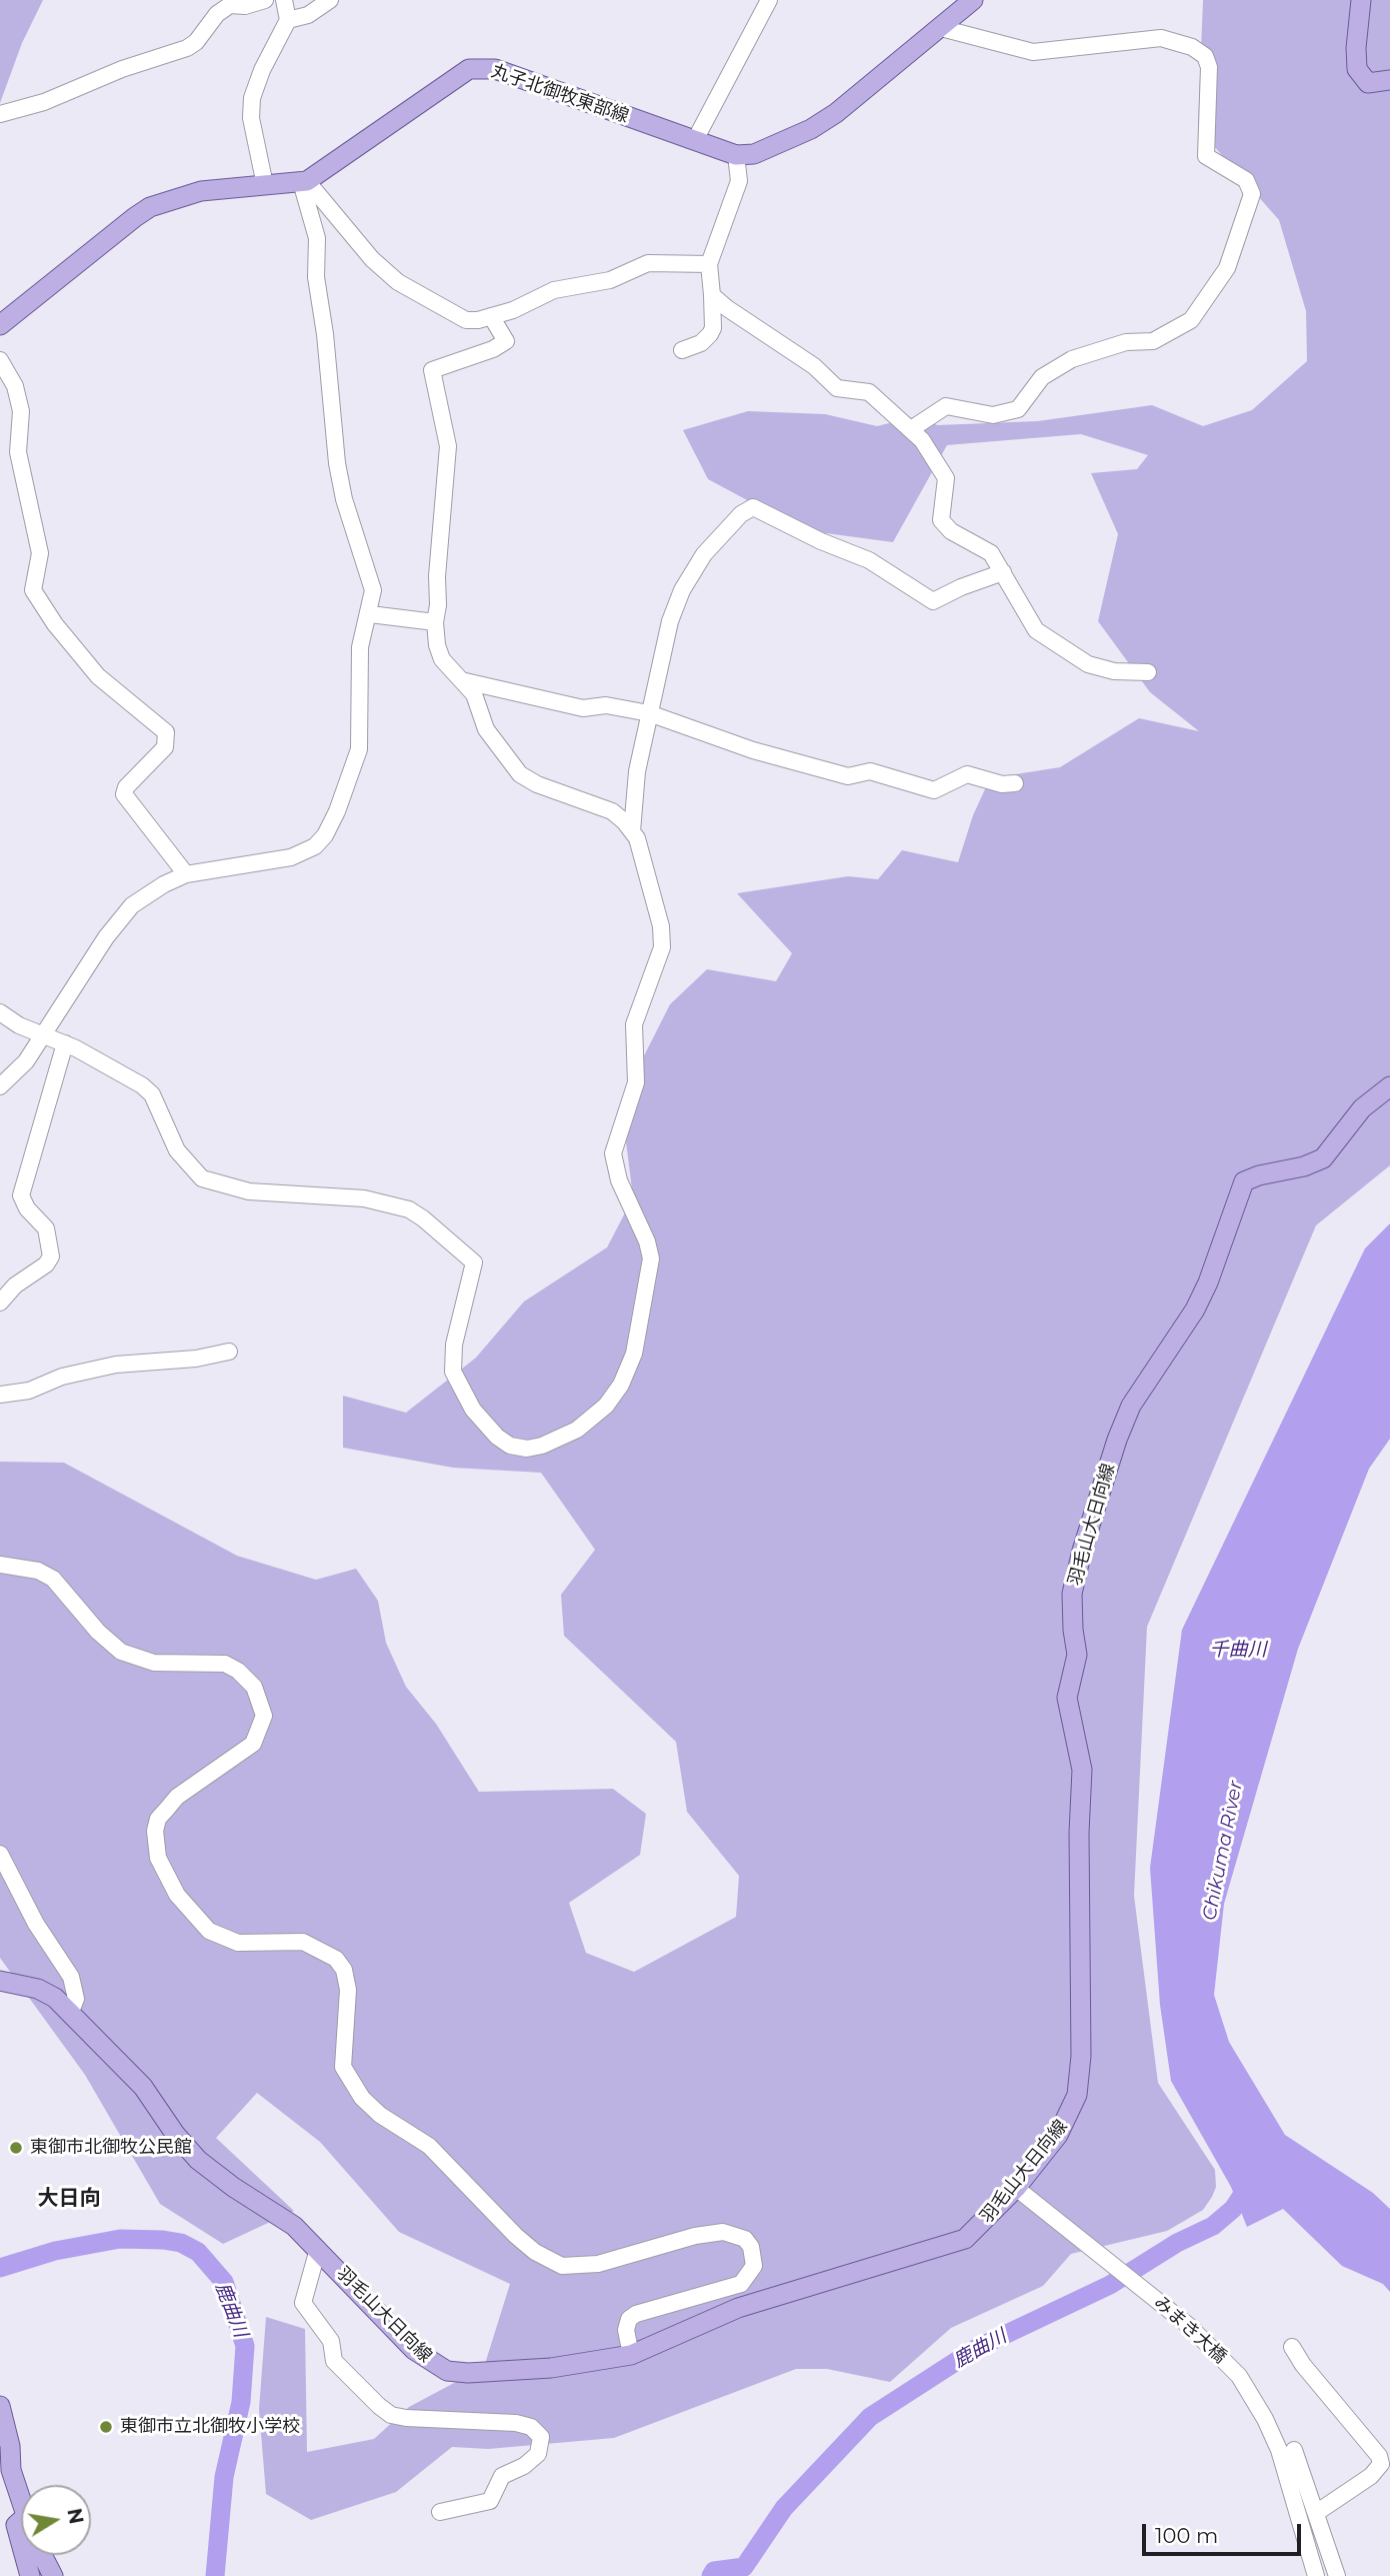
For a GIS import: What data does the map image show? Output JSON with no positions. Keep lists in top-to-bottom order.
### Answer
{
  "streets": {
    "main road": ["丸子北御牧東部線", "羽毛山大日向線"],
    "street": ["みまき大橋"]
  },
  "crossings": [
    ["羽毛山大日向線", "みまき大橋"]
  ],
  "districts": ["大日向"],
  "water": ["千曲川", "Chikuma River", "鹿曲川"],
  "places": ["東御市北御牧公民館", "東御市立北御牧小学校"],
  "scale_bar": "100 m",
  "north": "right"
}
